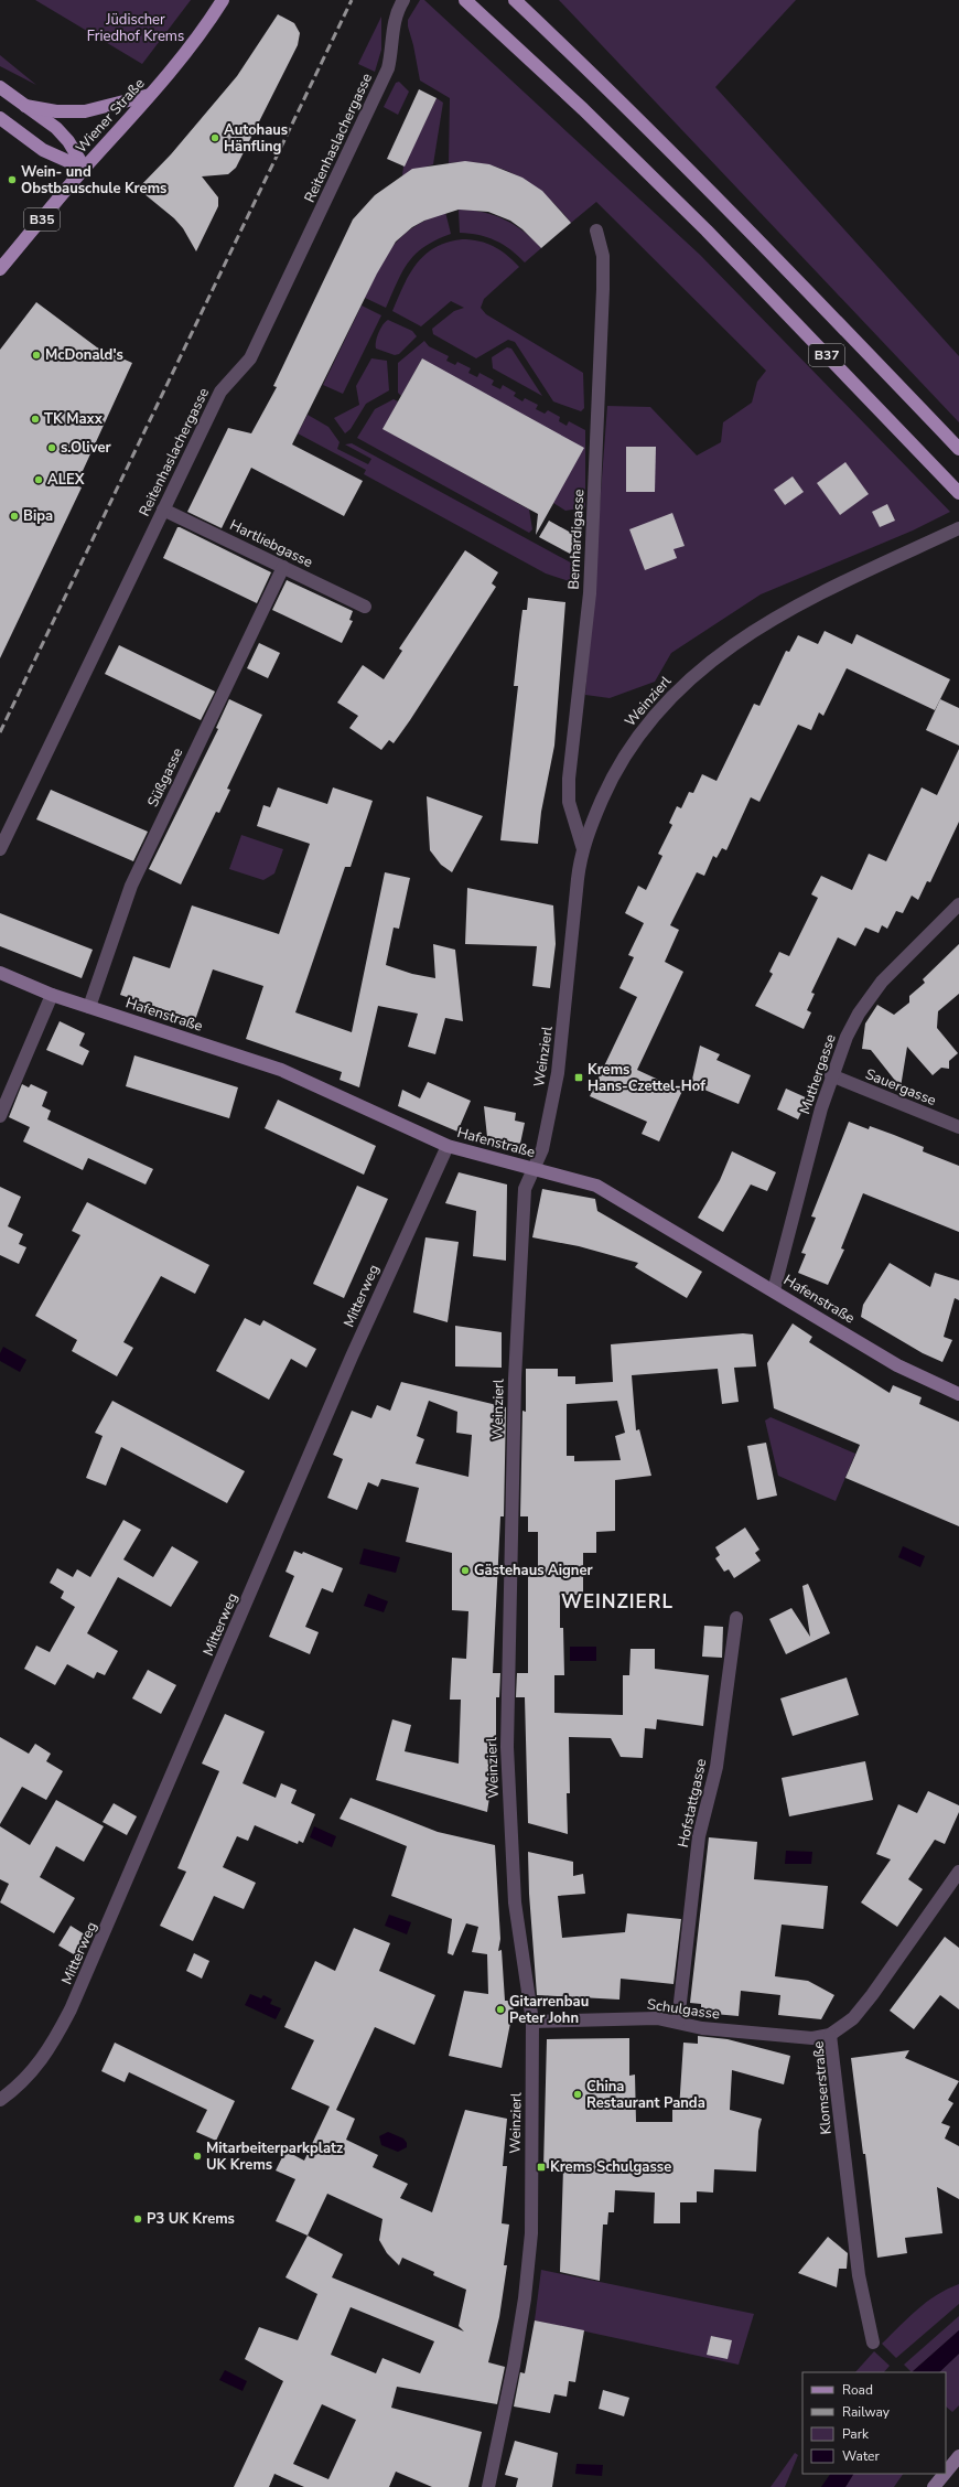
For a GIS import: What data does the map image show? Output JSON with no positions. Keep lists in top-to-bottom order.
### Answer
{
  "streets": {
    "main road": ["Wiener Straße", "B35", "B37"],
    "street": [
      "Reitenhaslachergasse",
      "Bernhardigasse",
      "Hartliebgasse",
      "Weinzierl",
      "Süßgasse",
      "Hafenstraße",
      "Muthergasse",
      "Sauergasse",
      "Mitterweg",
      "Hofstattgasse",
      "Schulgasse",
      "Klomserstraße"
    ]
  },
  "crossings": [
    ["Reitenhaslachergasse", "Hartliebgasse"],
    ["Bernhardigasse", "Weinzierl"],
    ["Hartliebgasse", "Süßgasse"],
    ["Weinzierl", "Hafenstraße"],
    ["Weinzierl", "Schulgasse"],
    ["Süßgasse", "Hafenstraße"],
    ["Hafenstraße", "Muthergasse"],
    ["Hafenstraße", "Mitterweg"],
    ["Muthergasse", "Sauergasse"],
    ["Hofstattgasse", "Schulgasse"],
    ["Schulgasse", "Klomserstraße"]
  ],
  "districts": ["WEINZIERL"],
  "parks": ["Jüdischer Friedhof Krems"],
  "places": {
    "other": [
      "Autohaus Hänfling",
      "Wein- und Obstbauschule Krems",
      "McDonald's",
      "TK Maxx",
      "s.Oliver",
      "ALEX",
      "Bipa",
      "Gästehaus Aigner",
      "Gitarrenbau Peter John",
      "China Restaurant Panda",
      "Mitarbeiterparkplatz UK Krems",
      "P3 UK Krems"
    ],
    "transit": ["Krems Hans-Czettel-Hof", "Krems Schulgasse"]
  },
  "legend": [
    "Road",
    "Railway",
    "Park",
    "Water"
  ]
}
